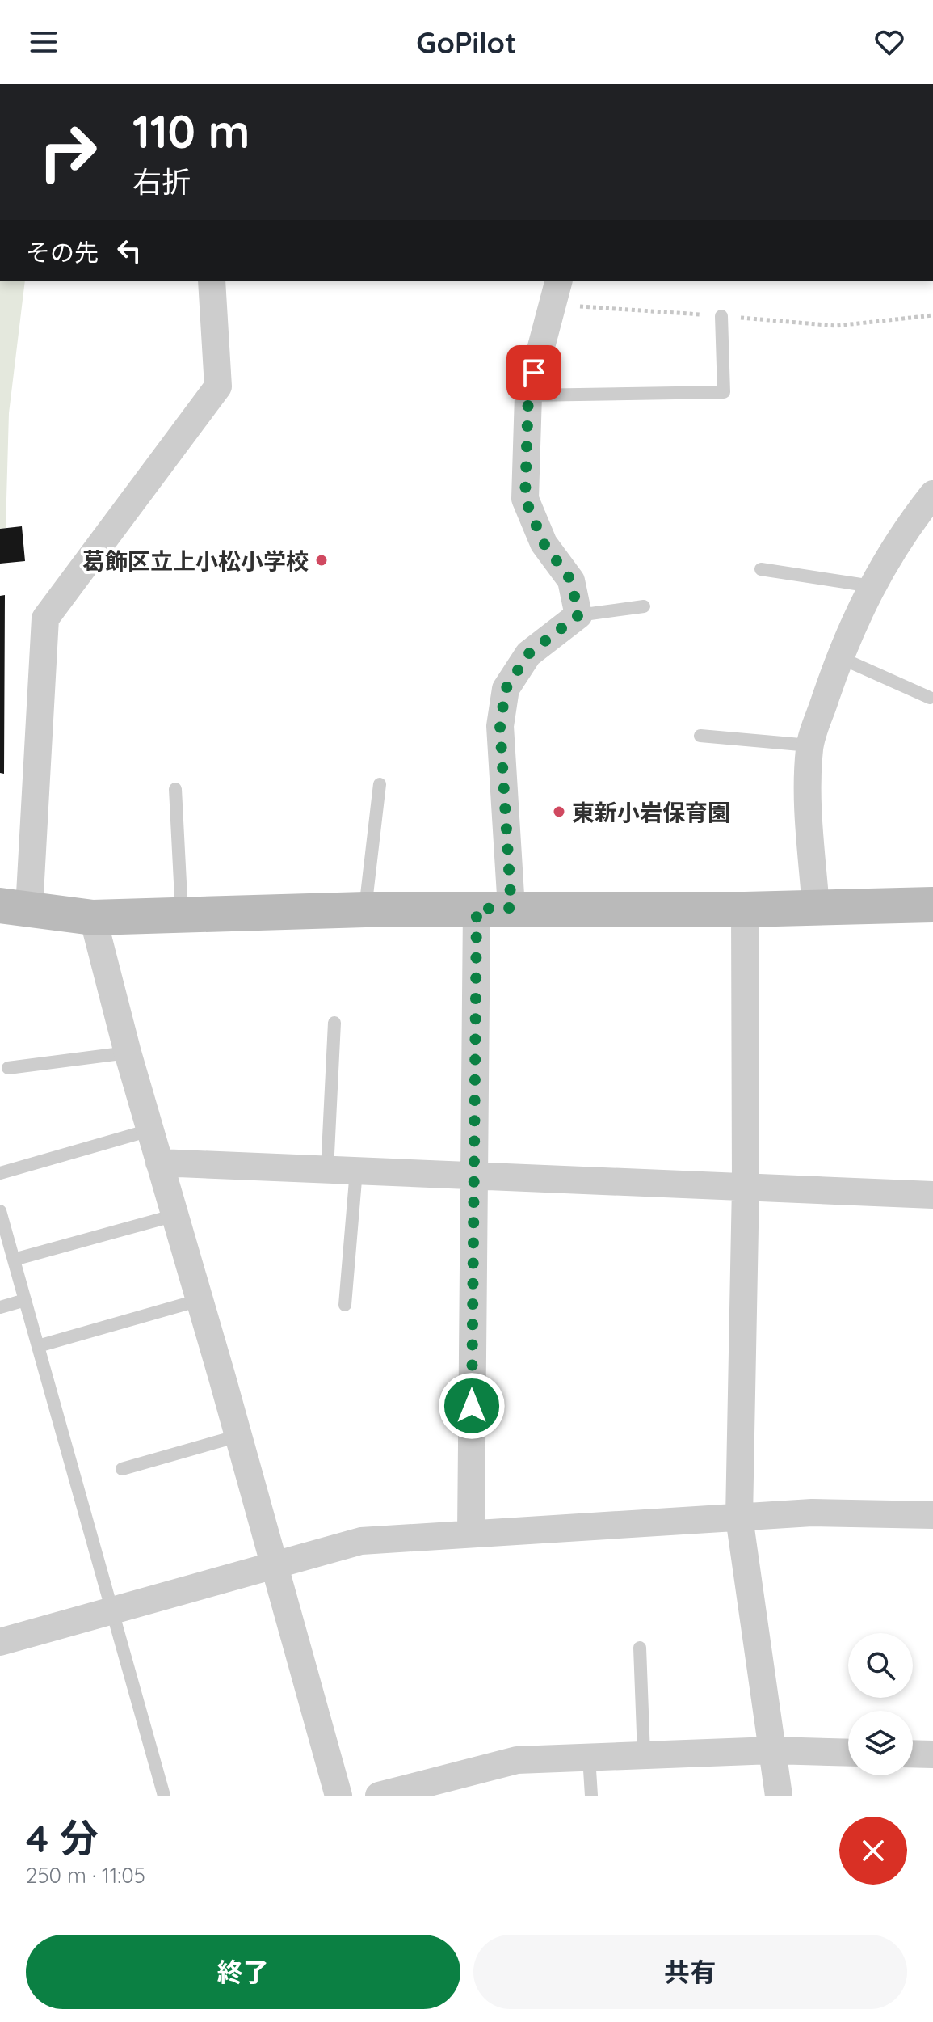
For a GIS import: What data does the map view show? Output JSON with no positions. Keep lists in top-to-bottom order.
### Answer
{
  "places": ["葛飾区立上小松小学校", "東新小岩保育園"],
  "page": {
    "header": "GoPilot",
    "turn": ["110 m", "右折"],
    "then": "その先",
    "heading": ["4 分", "250 m · 11:05"],
    "buttons": ["終了", "共有"]
  }
}
